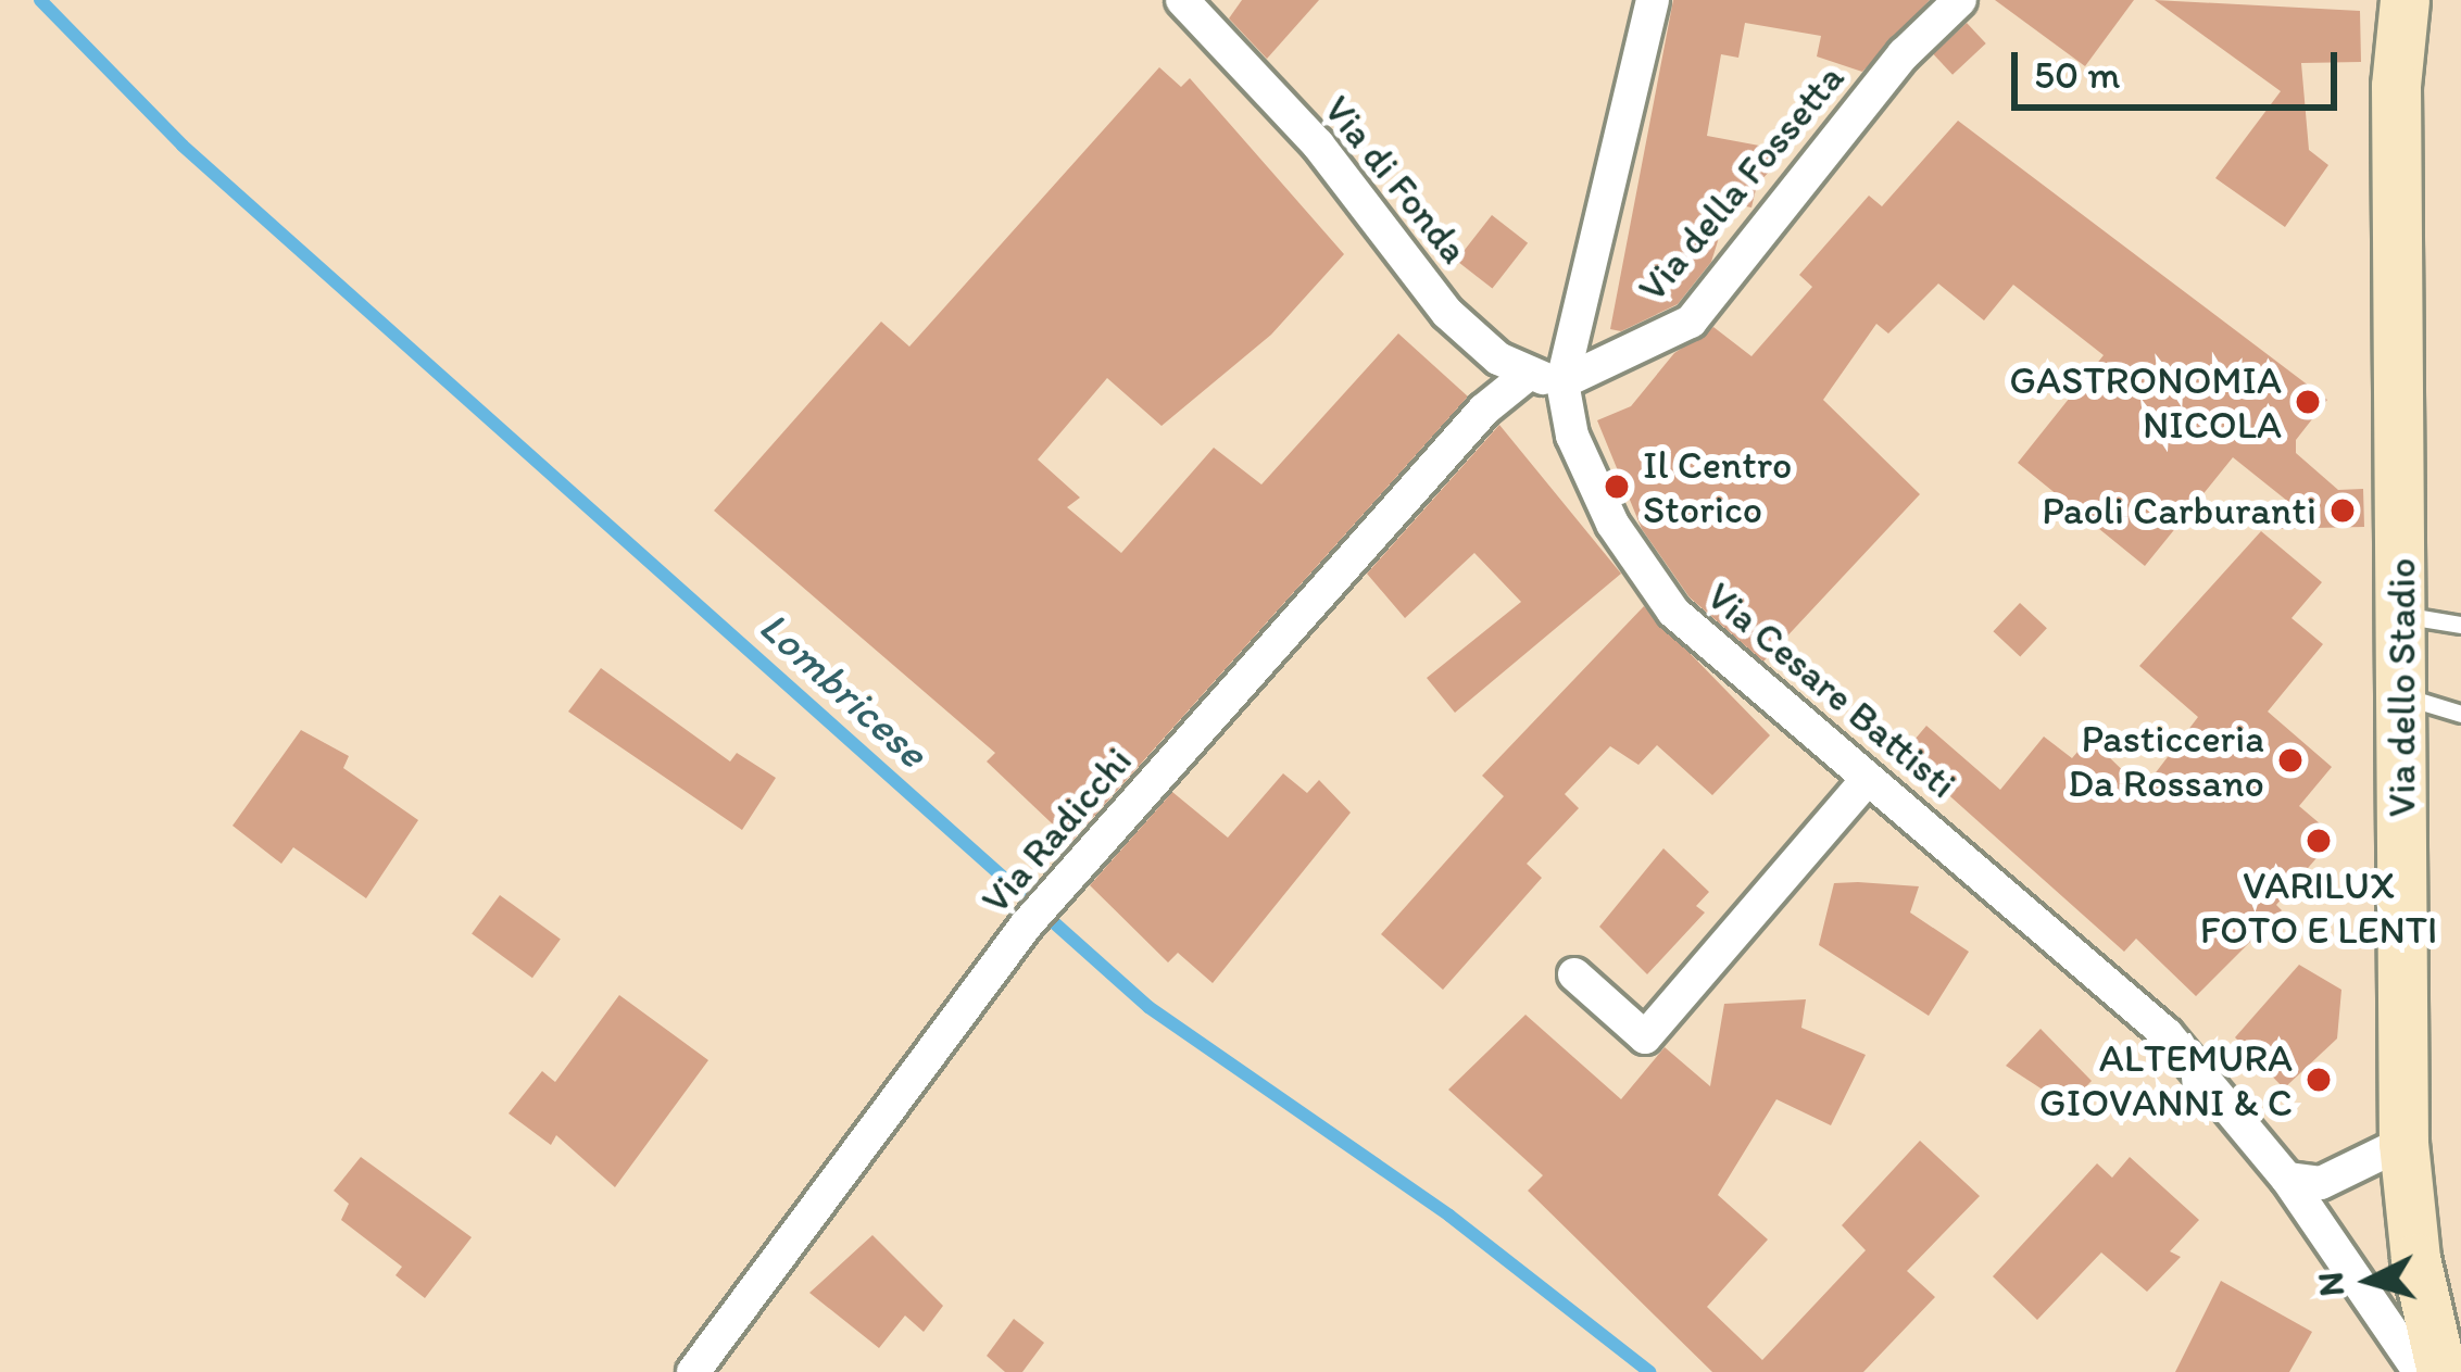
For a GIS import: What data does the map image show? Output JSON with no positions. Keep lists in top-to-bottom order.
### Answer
{
  "streets": {
    "street": [
      "Via di Fonda",
      "Via della Fossetta",
      "Via dello Stadio",
      "Via Cesare Battisti",
      "Via Radicchi"
    ]
  },
  "crossings": [
    ["Via di Fonda", "Via Radicchi"],
    ["Via della Fossetta", "Via Cesare Battisti"]
  ],
  "water": ["Lombricese"],
  "places": [
    "GASTRONOMIA NICOLA",
    "Il Centro Storico",
    "Paoli Carburanti",
    "Pasticceria Da Rossano",
    "VARILUX FOTO E LENTI",
    "ALTEMURA GIOVANNI & C"
  ],
  "scale_bar": "50 m",
  "north": "left"
}
